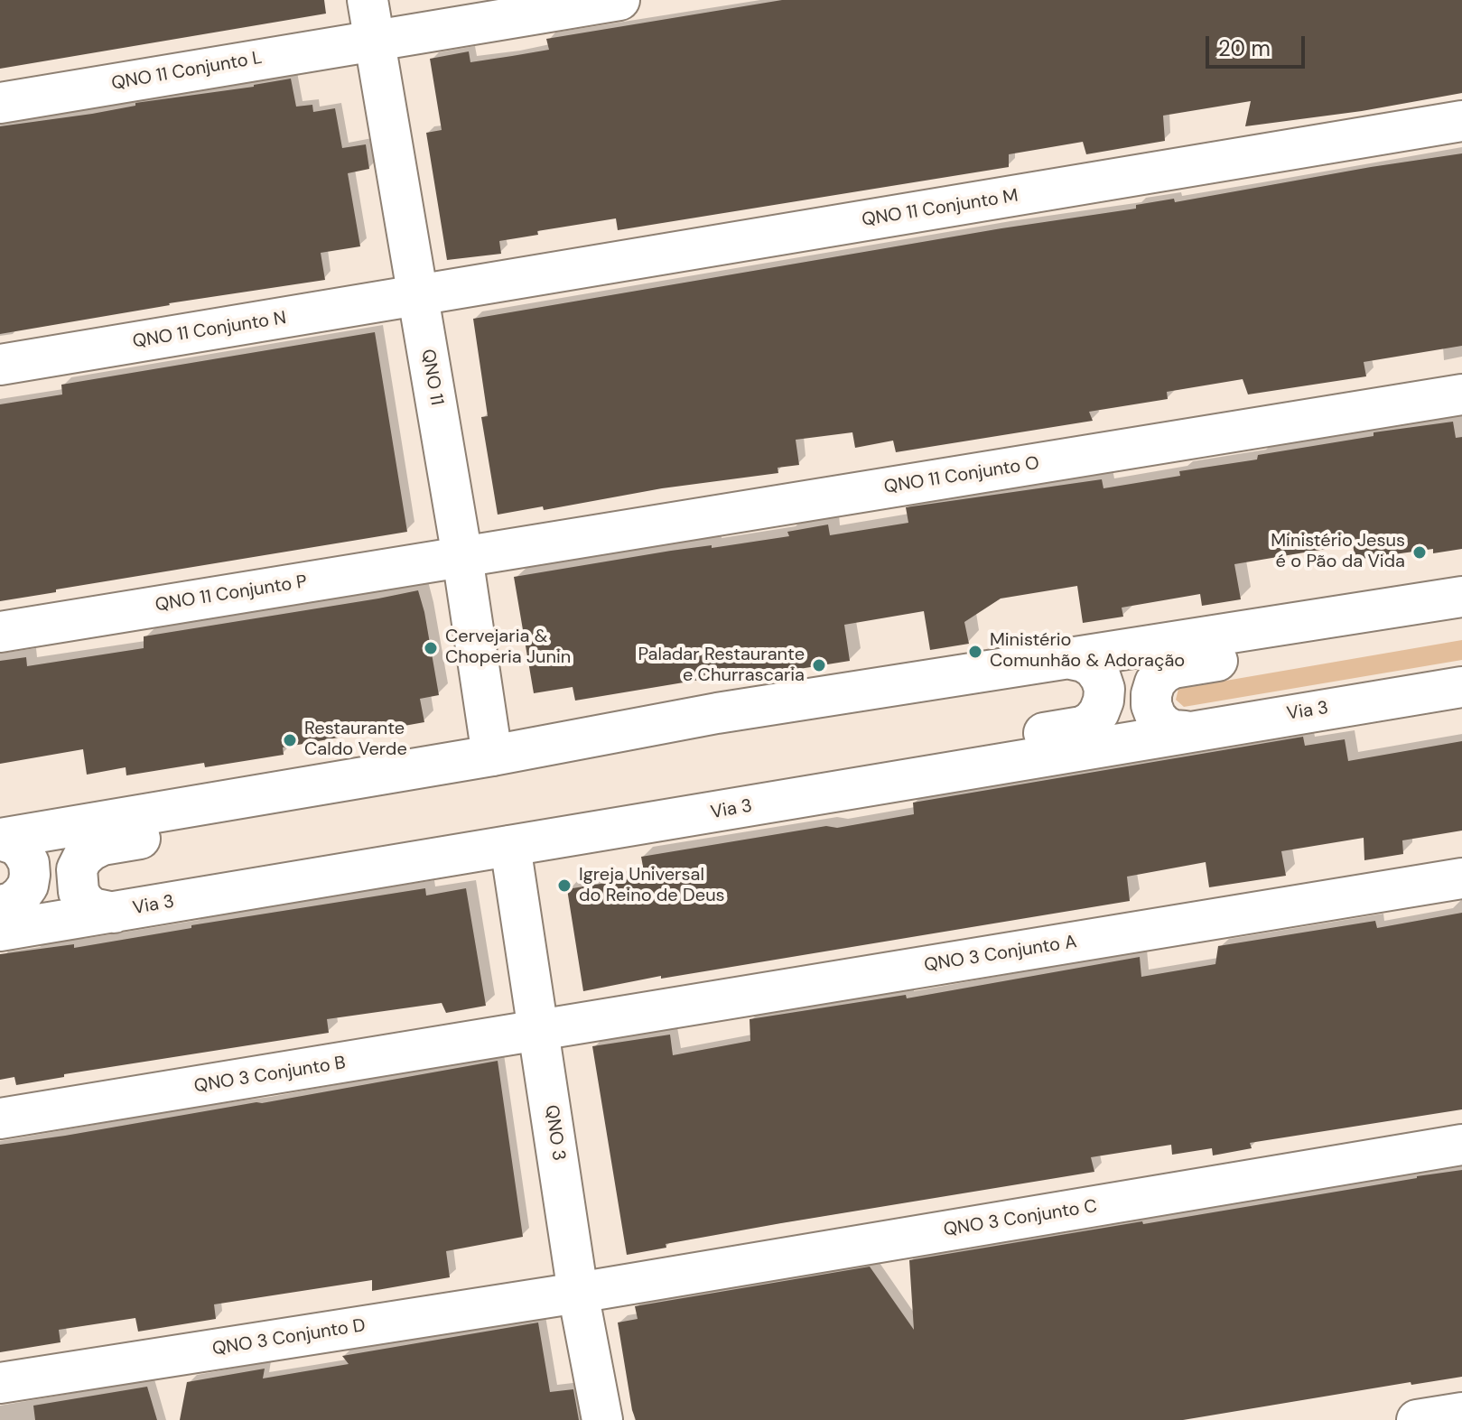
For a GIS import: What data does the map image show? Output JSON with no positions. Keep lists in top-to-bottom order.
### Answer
{
  "streets": {
    "street": [
      "QNO 11 Conjunto L",
      "QNO 11 Conjunto M",
      "QNO 11 Conjunto N",
      "QNO 11",
      "QNO 11 Conjunto O",
      "QNO 11 Conjunto P",
      "Via 3",
      "QNO 3 Conjunto A",
      "QNO 3 Conjunto B",
      "QNO 3",
      "QNO 3 Conjunto C",
      "QNO 3 Conjunto D"
    ]
  },
  "crossings": [
    ["QNO 11 Conjunto L", "QNO 11"],
    ["QNO 11 Conjunto M", "QNO 11 Conjunto N"],
    ["QNO 11 Conjunto M", "QNO 11"],
    ["QNO 11 Conjunto N", "QNO 11"],
    ["QNO 11", "QNO 11 Conjunto O"],
    ["QNO 11", "QNO 11 Conjunto P"],
    ["QNO 11 Conjunto O", "QNO 11 Conjunto P"],
    ["Via 3", "QNO 3"],
    ["QNO 3 Conjunto A", "QNO 3 Conjunto B"],
    ["QNO 3 Conjunto A", "QNO 3"],
    ["QNO 3 Conjunto B", "QNO 3"],
    ["QNO 3", "QNO 3 Conjunto C"],
    ["QNO 3", "QNO 3 Conjunto D"],
    ["QNO 3 Conjunto C", "QNO 3 Conjunto D"]
  ],
  "places": [
    "Ministério Jesus é o Pão da Vida",
    "Cervejaria & Choperia Junin",
    "Ministério Comunhão & Adoração",
    "Paladar Restaurante e Churrascaria",
    "Restaurante Caldo Verde",
    "Igreja Universal do Reino de Deus"
  ],
  "scale_bar": "20 m"
}
